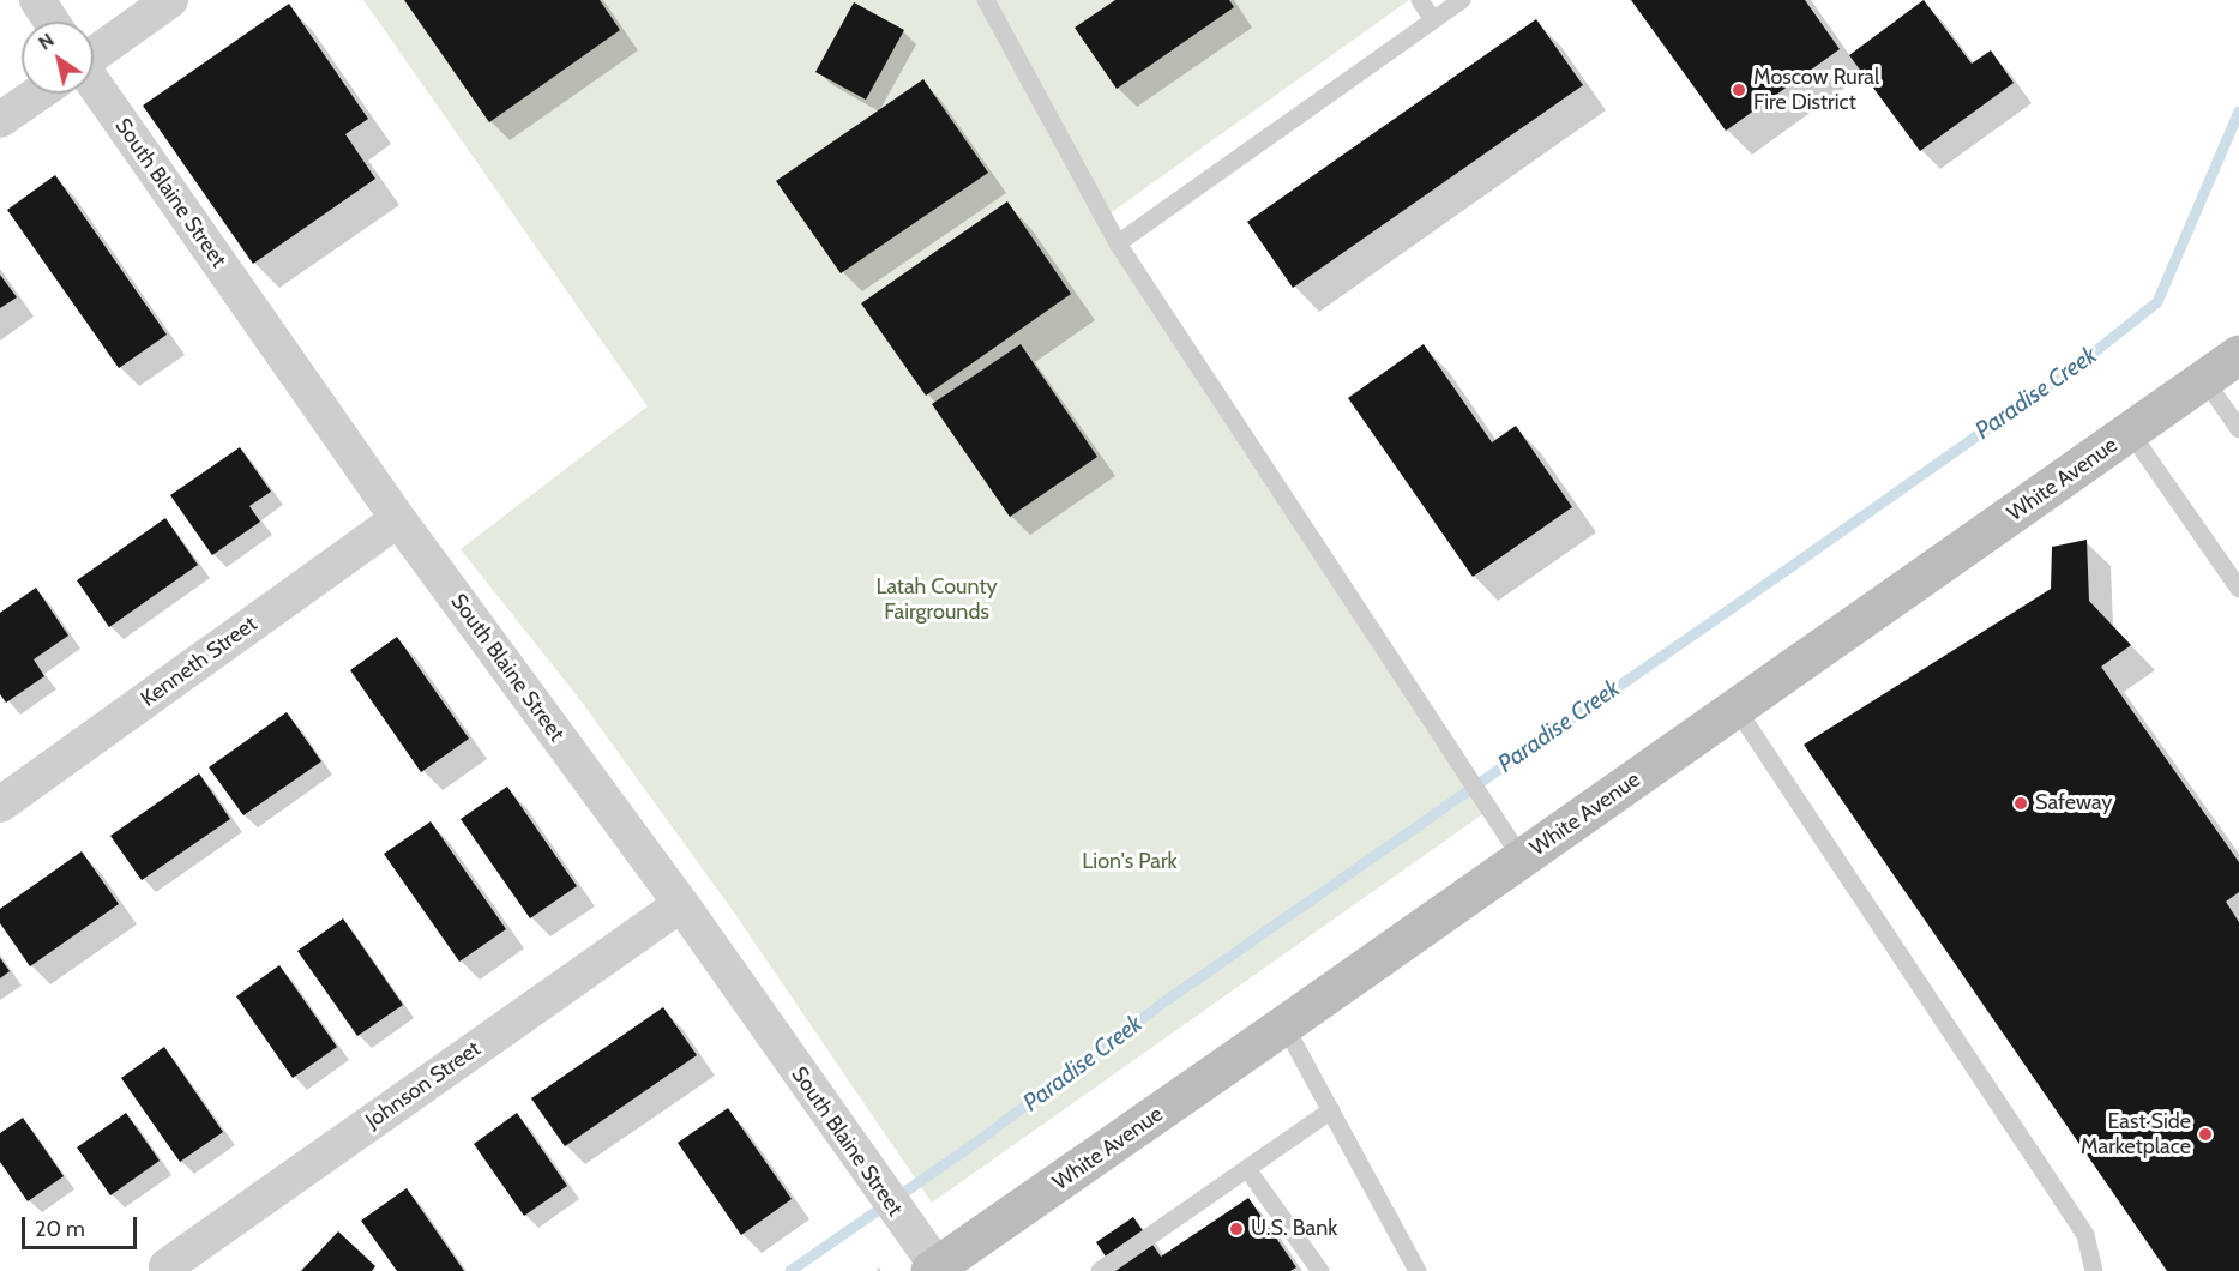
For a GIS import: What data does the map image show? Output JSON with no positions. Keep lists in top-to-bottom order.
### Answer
{
  "streets": {
    "street": [
      "South Blaine Street",
      "White Avenue",
      "Kenneth Street",
      "Johnson Street"
    ]
  },
  "crossings": [
    ["South Blaine Street", "White Avenue"],
    ["South Blaine Street", "Kenneth Street"],
    ["South Blaine Street", "Johnson Street"]
  ],
  "water": ["Paradise Creek"],
  "parks": ["Latah County Fairgrounds", "Lion's Park"],
  "places": [
    "Moscow Rural Fire District",
    "Safeway",
    "East Side Marketplace",
    "U.S. Bank"
  ],
  "scale_bar": "20 m",
  "north": "top left"
}
